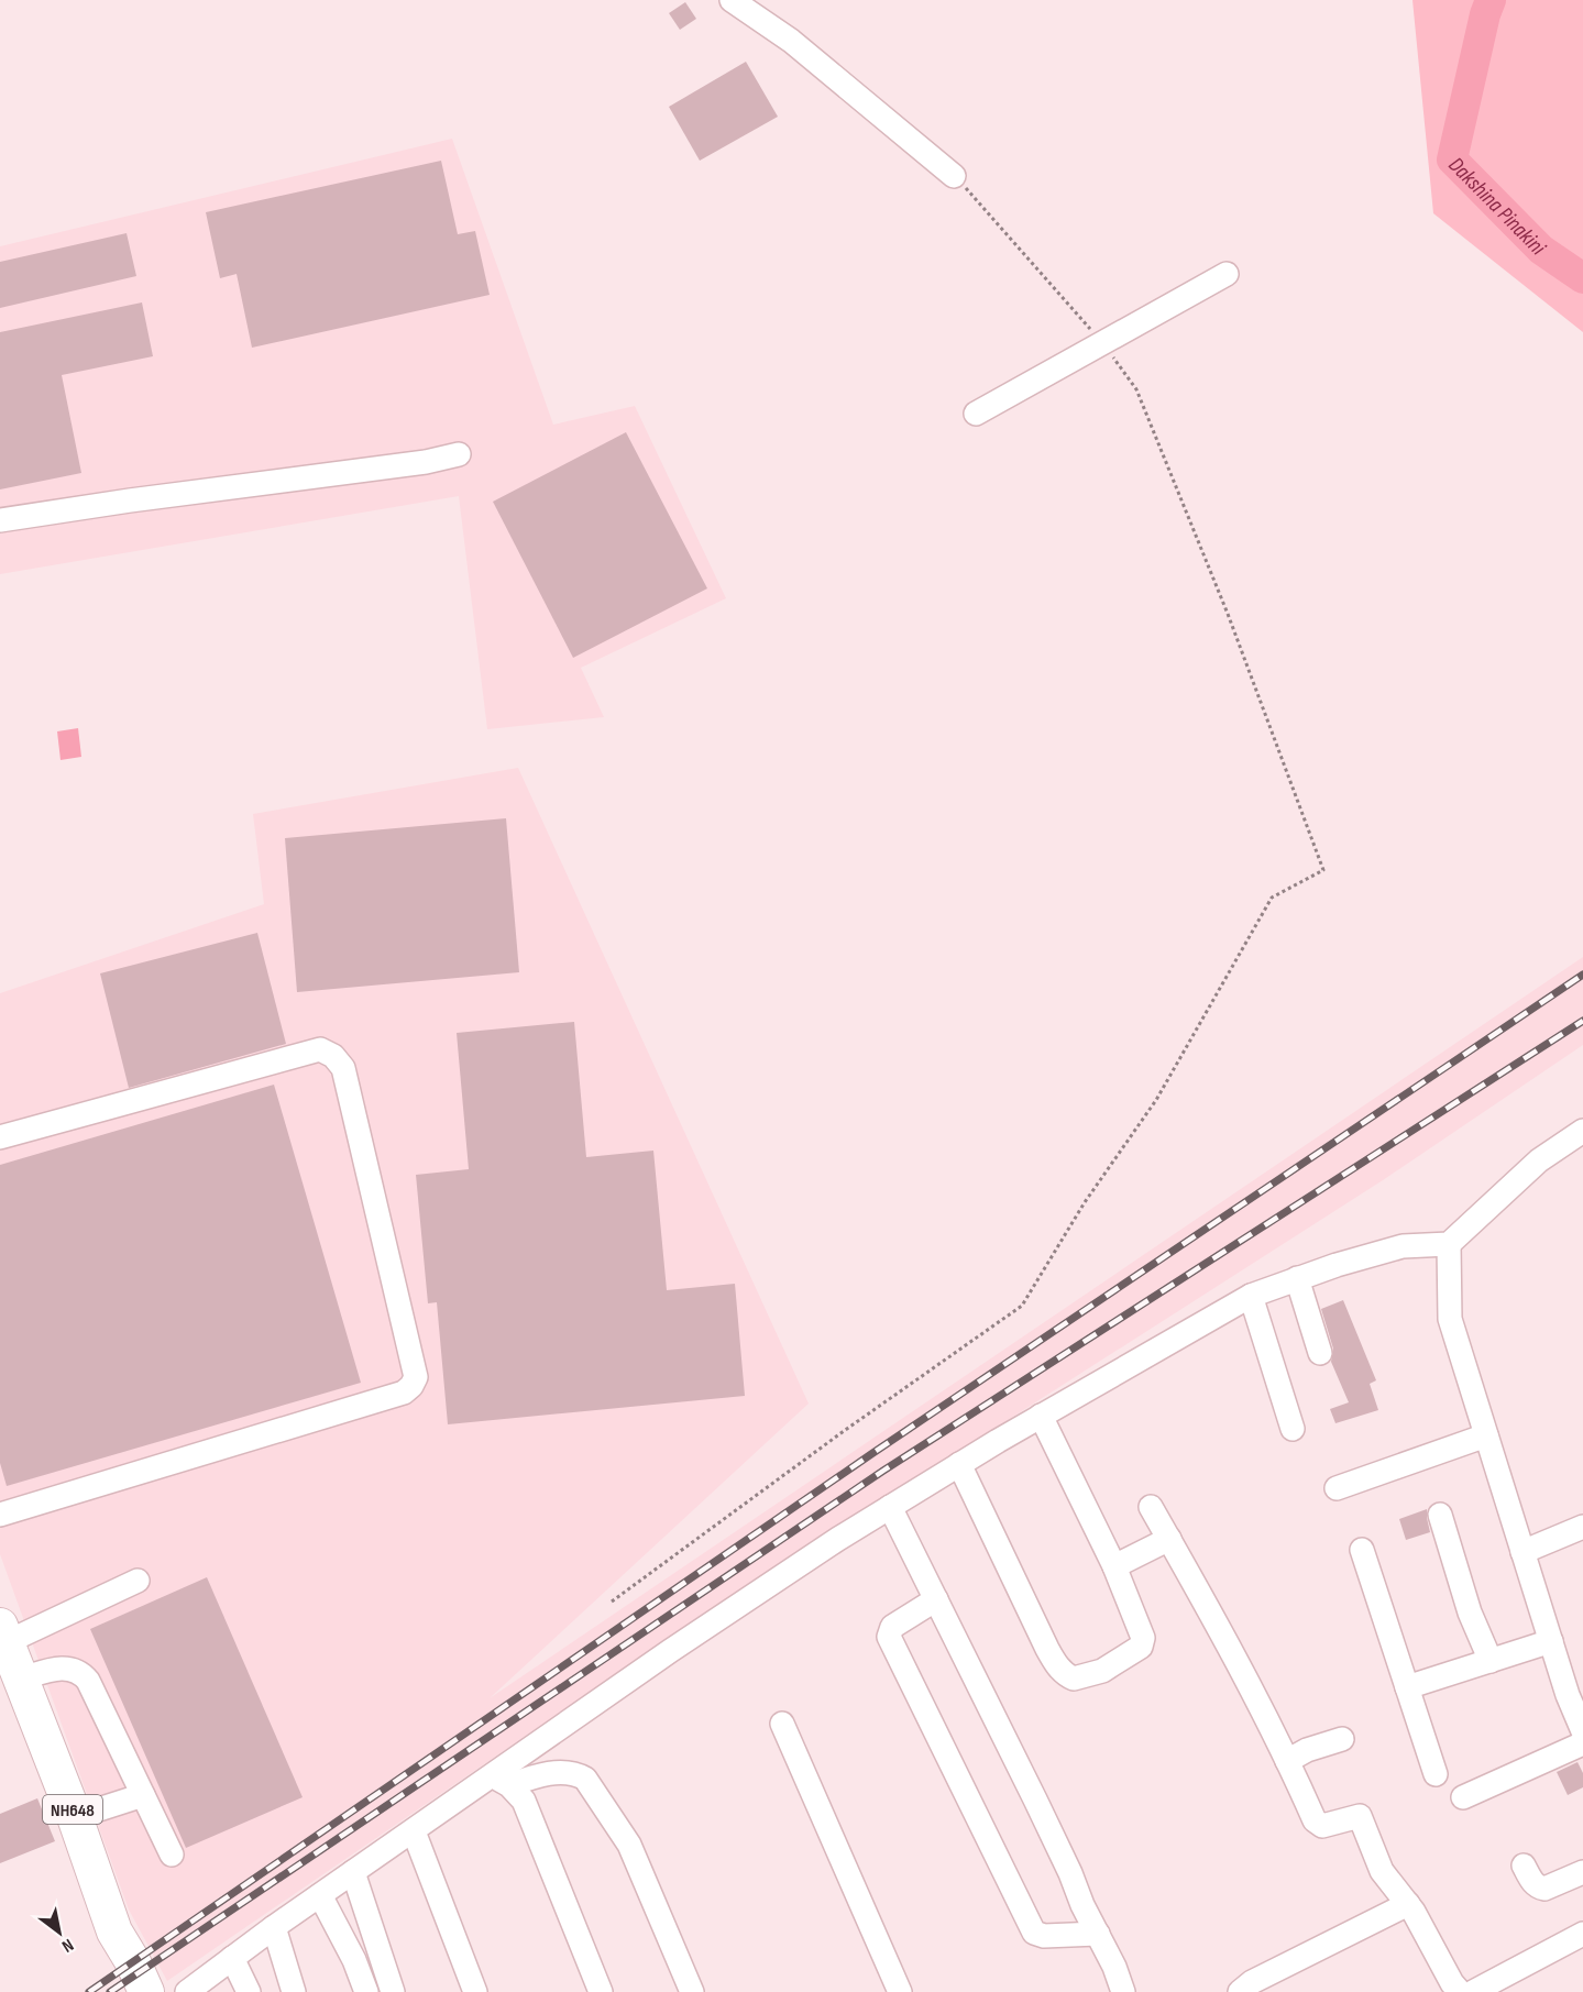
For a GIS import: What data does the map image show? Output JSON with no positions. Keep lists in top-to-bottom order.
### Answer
{
  "streets": {
    "highway": ["NH648"]
  },
  "water": ["Dakshina Pinakini"],
  "north": "bottom right"
}
